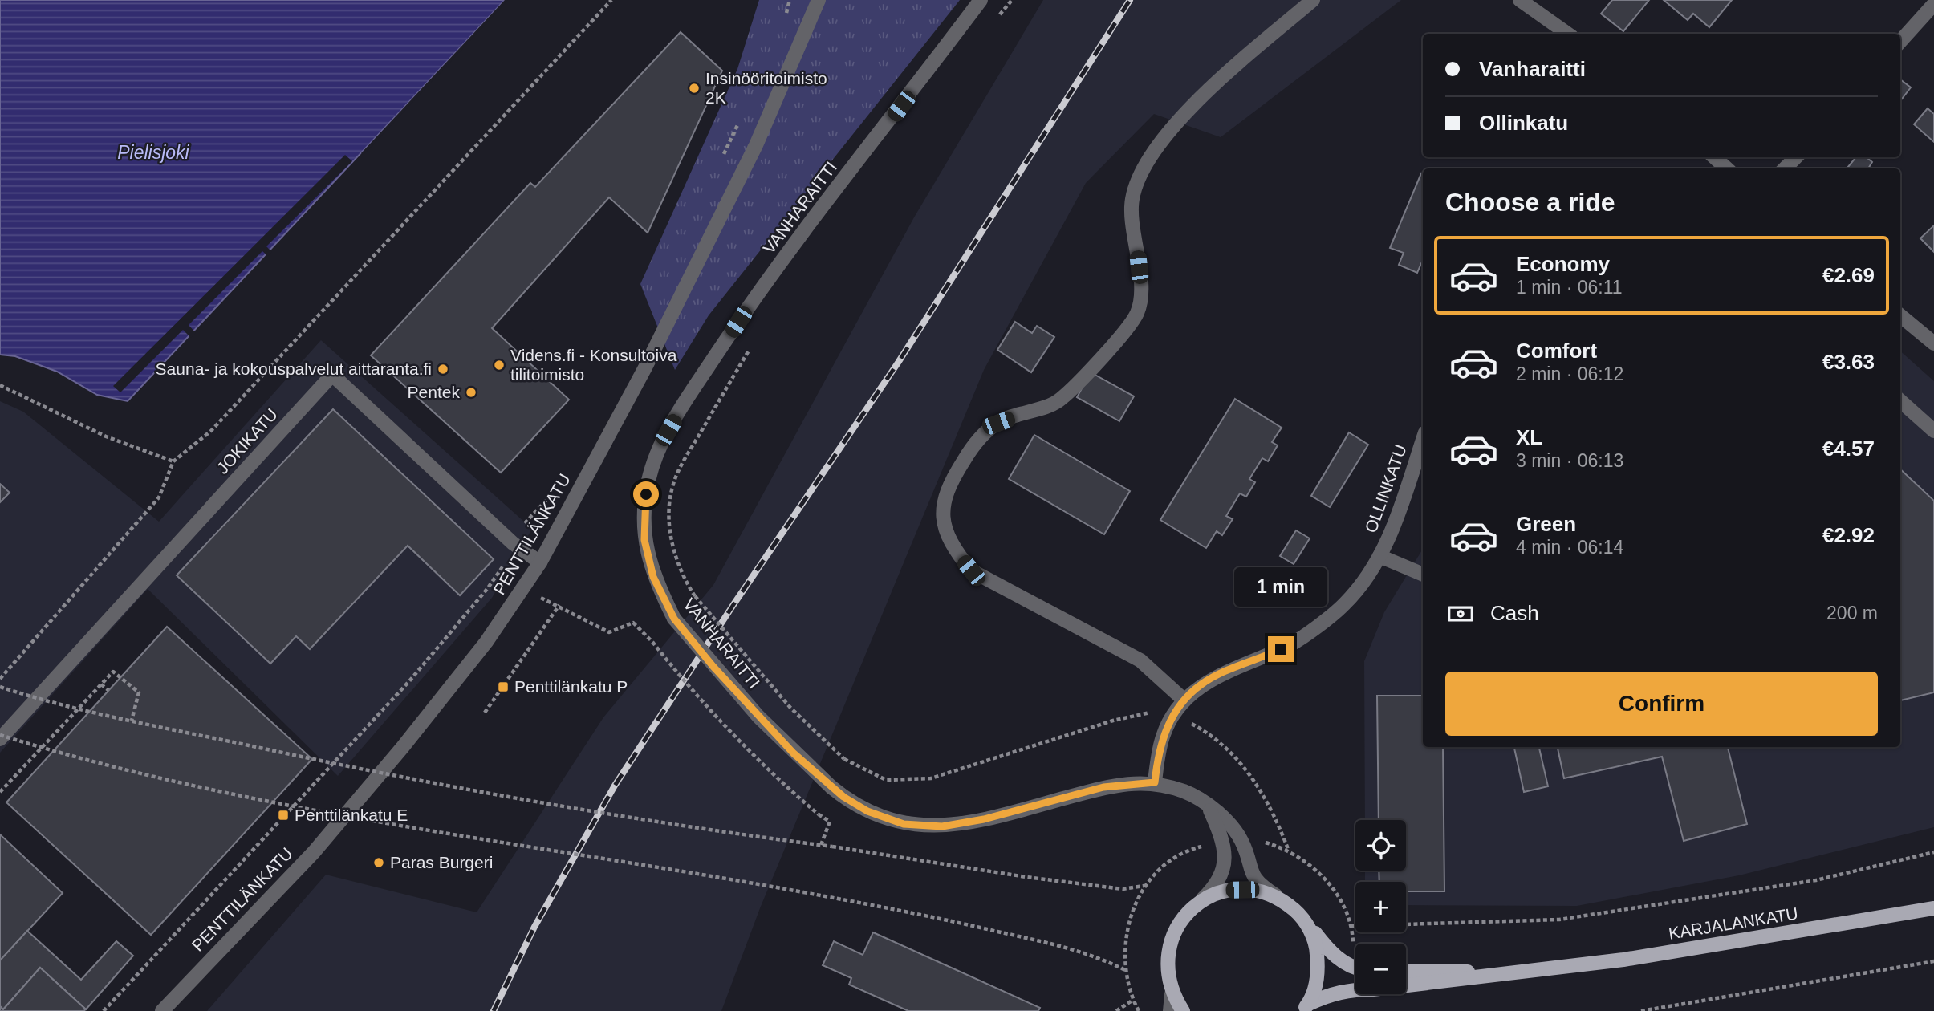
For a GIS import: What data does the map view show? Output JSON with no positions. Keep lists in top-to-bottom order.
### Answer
{
  "streets": {
    "main road": ["KARJALANKATU"],
    "street": [
      "VANHARAITTI",
      "JOKIKATU",
      "OLLINKATU",
      "PENTTILÄNKATU"
    ]
  },
  "crossings": [
    ["VANHARAITTI", "OLLINKATU"],
    ["JOKIKATU", "PENTTILÄNKATU"]
  ],
  "water": ["Pielisjoki"],
  "places": {
    "other": [
      "Insinööritoimisto 2K",
      "Videns.fi - Konsultoiva tilitoimisto",
      "Sauna- ja kokouspalvelut aittaranta.fi",
      "Pentek",
      "Paras Burgeri"
    ],
    "transit": ["Penttilänkatu P", "Penttilänkatu E"]
  },
  "page": {
    "banner": ["Vanharaitti", "Ollinkatu"],
    "heading": "Choose a ride",
    "list": [
      {
        "name": "Economy",
        "note": "1 min · 06:11",
        "value": "€2.69"
      },
      {
        "name": "Comfort",
        "note": "2 min · 06:12",
        "value": "€3.63"
      },
      {
        "name": "XL",
        "note": "3 min · 06:13",
        "value": "€4.57"
      },
      {
        "name": "Green",
        "note": "4 min · 06:14",
        "value": "€2.92"
      }
    ],
    "bubble": "1 min",
    "pay": ["Cash", "200 m"],
    "buttons": "Confirm",
    "map_buttons": ["+", "−"]
  }
}
